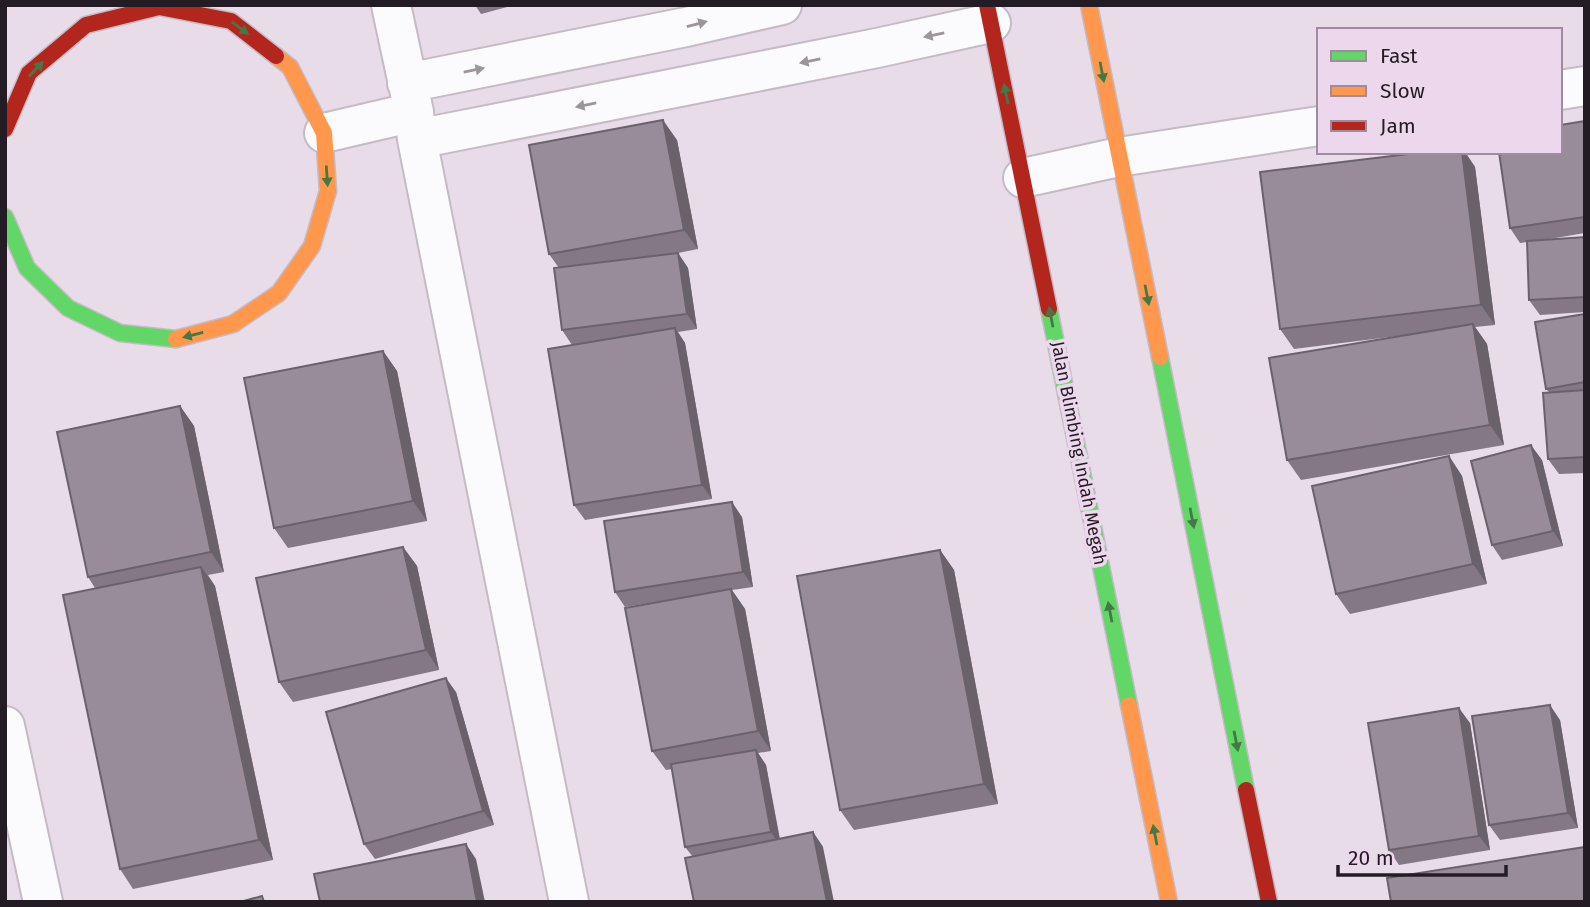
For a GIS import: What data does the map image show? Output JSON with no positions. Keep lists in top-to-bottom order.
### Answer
{
  "streets": {
    "street": ["Jalan Blimbing Indah Megah"]
  },
  "legend": ["Fast", "Slow", "Jam"],
  "scale_bar": "20 m"
}
